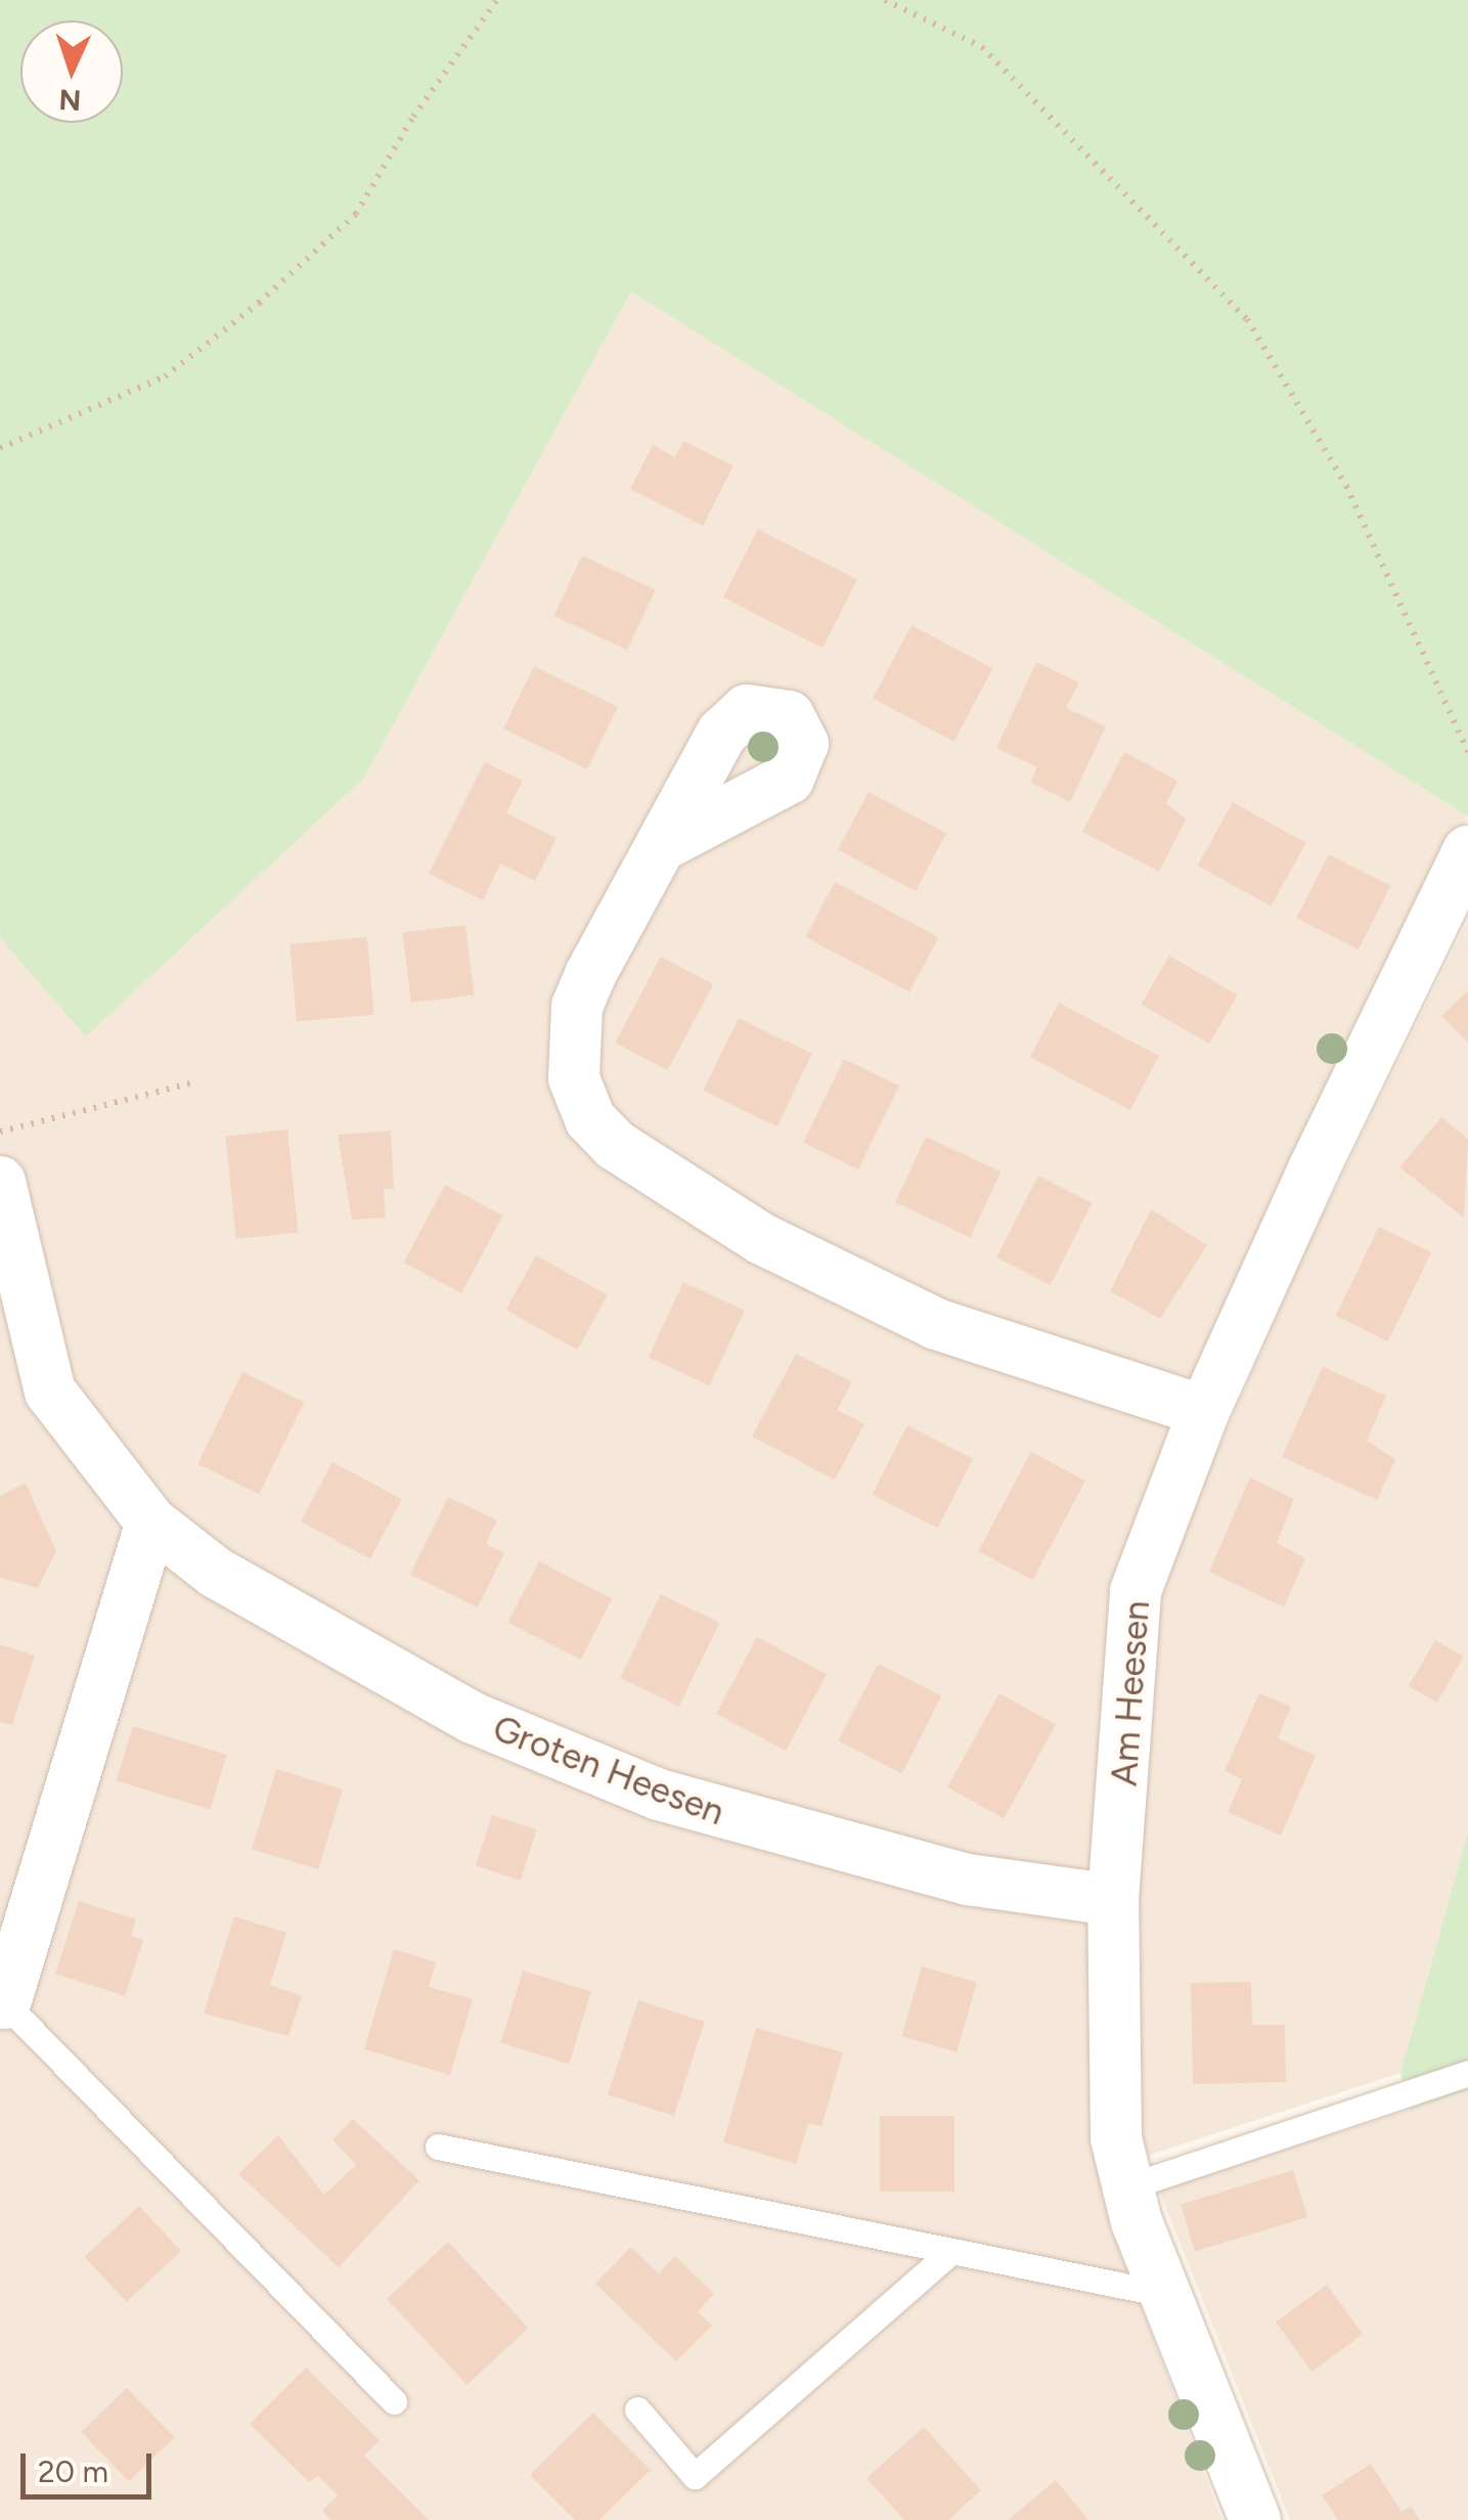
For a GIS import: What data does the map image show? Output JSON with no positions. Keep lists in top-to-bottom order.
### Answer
{
  "streets": {
    "street": ["Am Heesen", "Groten Heesen"]
  },
  "crossings": [
    ["Am Heesen", "Groten Heesen"]
  ],
  "scale_bar": "20 m",
  "north": "bottom"
}
